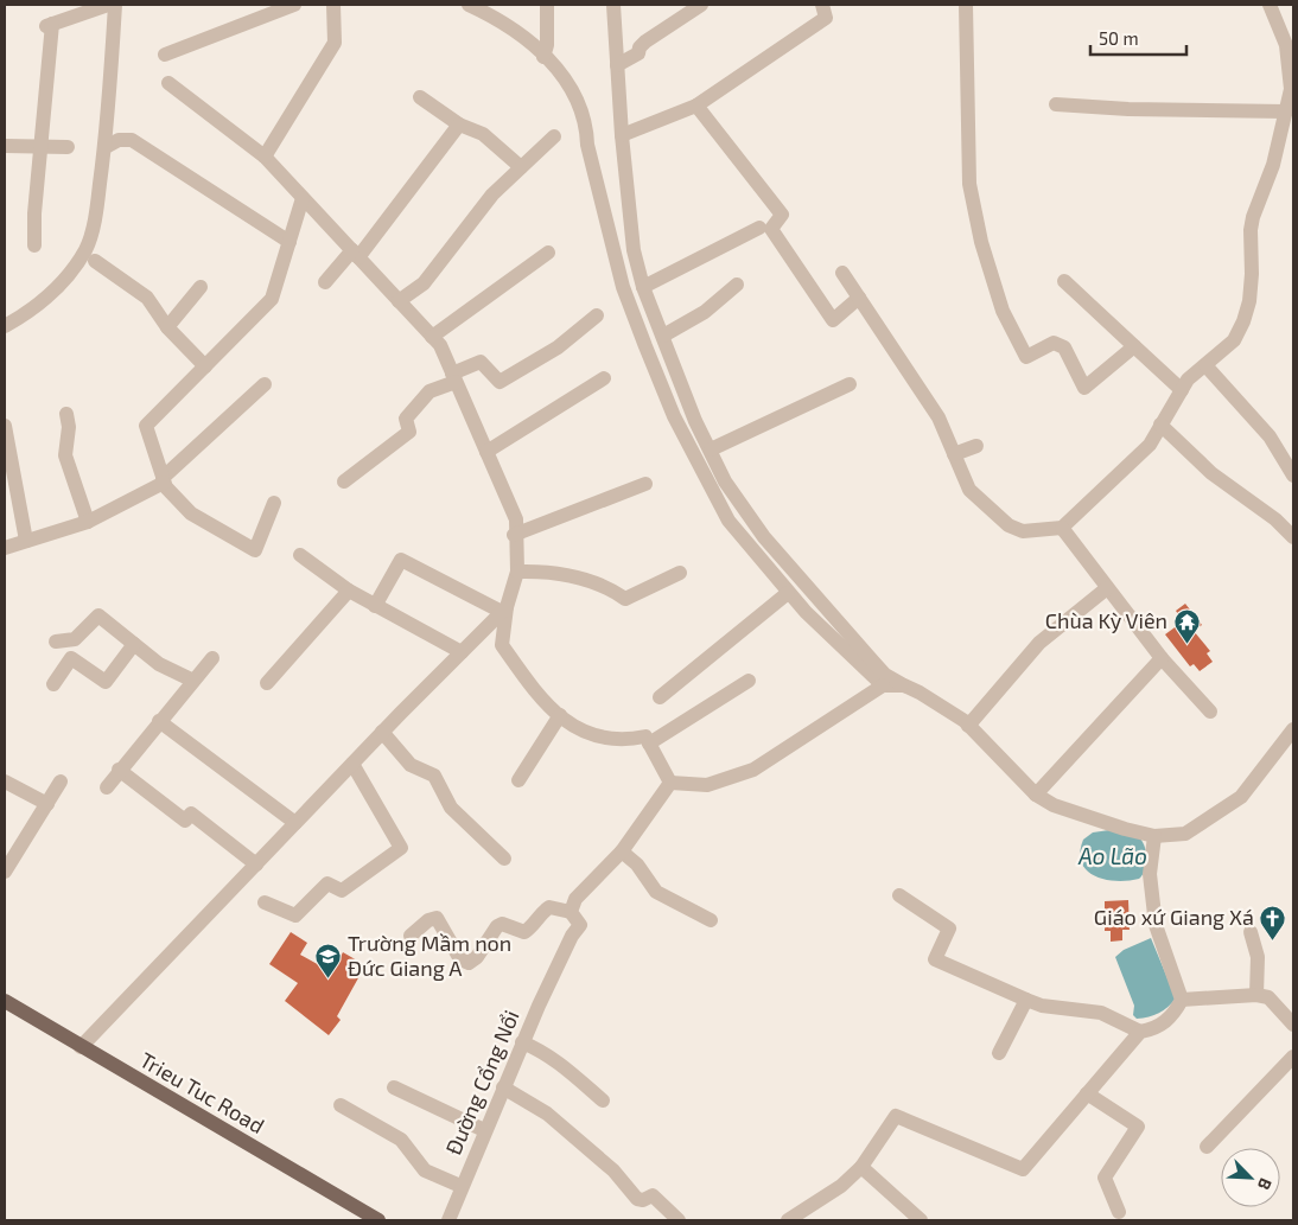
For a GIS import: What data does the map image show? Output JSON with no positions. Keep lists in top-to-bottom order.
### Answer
{
  "streets": {
    "main road": ["Trieu Tuc Road"],
    "street": ["Đường Cổng Nổi"]
  },
  "water": ["Ao Lão"],
  "places": {
    "temple": ["Chùa Kỳ Viên"],
    "church": ["Giáo xứ Giang Xá"],
    "school or university": ["Trường Mầm non Đức Giang A"]
  },
  "scale_bar": "50 m",
  "north": "bottom right"
}
